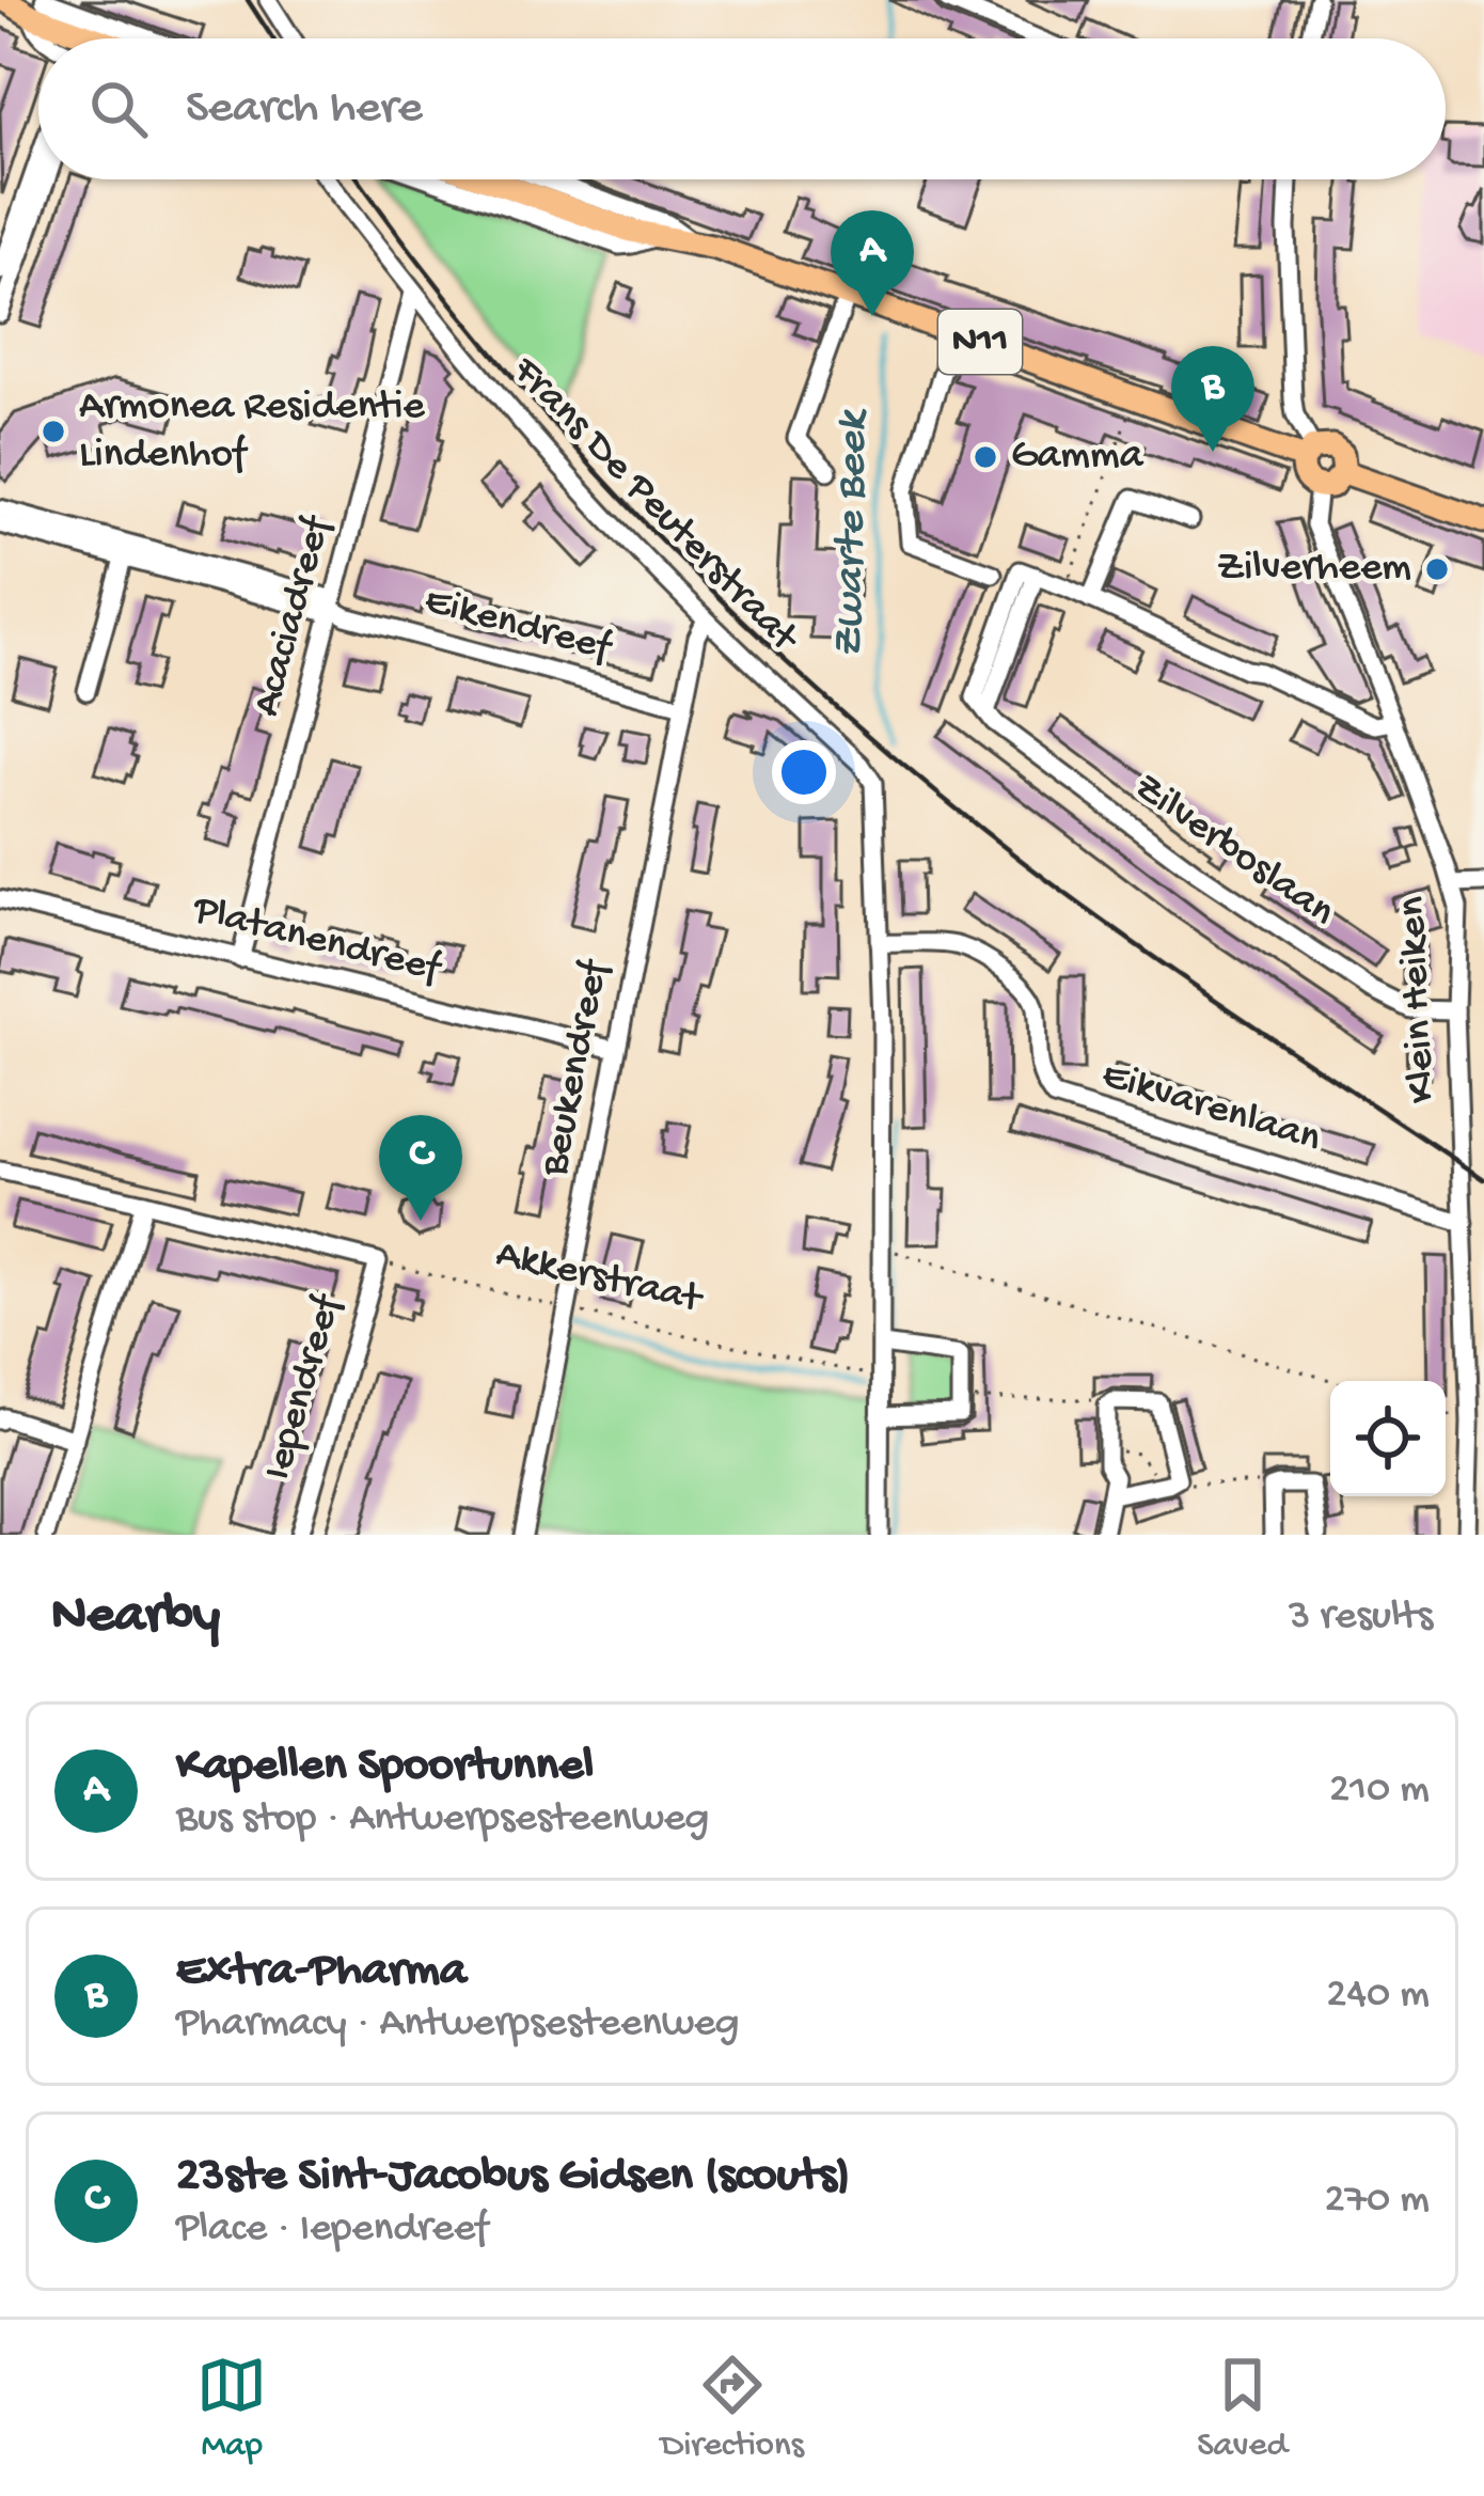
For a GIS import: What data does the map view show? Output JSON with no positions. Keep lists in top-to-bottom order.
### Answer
{
  "streets": {
    "main road": ["N11"],
    "street": [
      "Frans De Peuterstraat",
      "Acaciadreef",
      "Eikendreef",
      "Zilverboslaan",
      "Platanendreef",
      "Klein Heiken",
      "Beukendreef",
      "Eikvarenlaan",
      "Iependreef"
    ],
    "path": ["Akkerstraat"]
  },
  "crossings": [
    ["N11", "Klein Heiken"],
    ["Frans De Peuterstraat", "Acaciadreef"],
    ["Frans De Peuterstraat", "Beukendreef"],
    ["Frans De Peuterstraat", "Eikvarenlaan"],
    ["Frans De Peuterstraat", "Akkerstraat"],
    ["Acaciadreef", "Eikendreef"],
    ["Acaciadreef", "Platanendreef"],
    ["Eikendreef", "Beukendreef"],
    ["Zilverboslaan", "Klein Heiken"],
    ["Platanendreef", "Beukendreef"],
    ["Klein Heiken", "Eikvarenlaan"],
    ["Beukendreef", "Akkerstraat"],
    ["Akkerstraat", "Iependreef"]
  ],
  "water": ["Zwarte Beek"],
  "places": ["Armonea Residentie Lindenhof", "Gamma", "Zilverheem"],
  "page": {
    "search": "Search here",
    "pins": ["A", "B", "C"],
    "heading": ["Nearby", "3 results"],
    "list": [
      {
        "mark": "A",
        "name": "Kapellen Spoortunnel",
        "note": "Bus stop · Antwerpsesteenweg",
        "value": "210 m"
      },
      {
        "mark": "B",
        "name": "Extra-Pharma",
        "note": "Pharmacy · Antwerpsesteenweg",
        "value": "240 m"
      },
      {
        "mark": "C",
        "name": "23ste Sint-Jacobus Gidsen (scouts)",
        "note": "Place · Iependreef",
        "value": "270 m"
      }
    ],
    "nav": ["Map", "Directions", "Saved"]
  }
}
